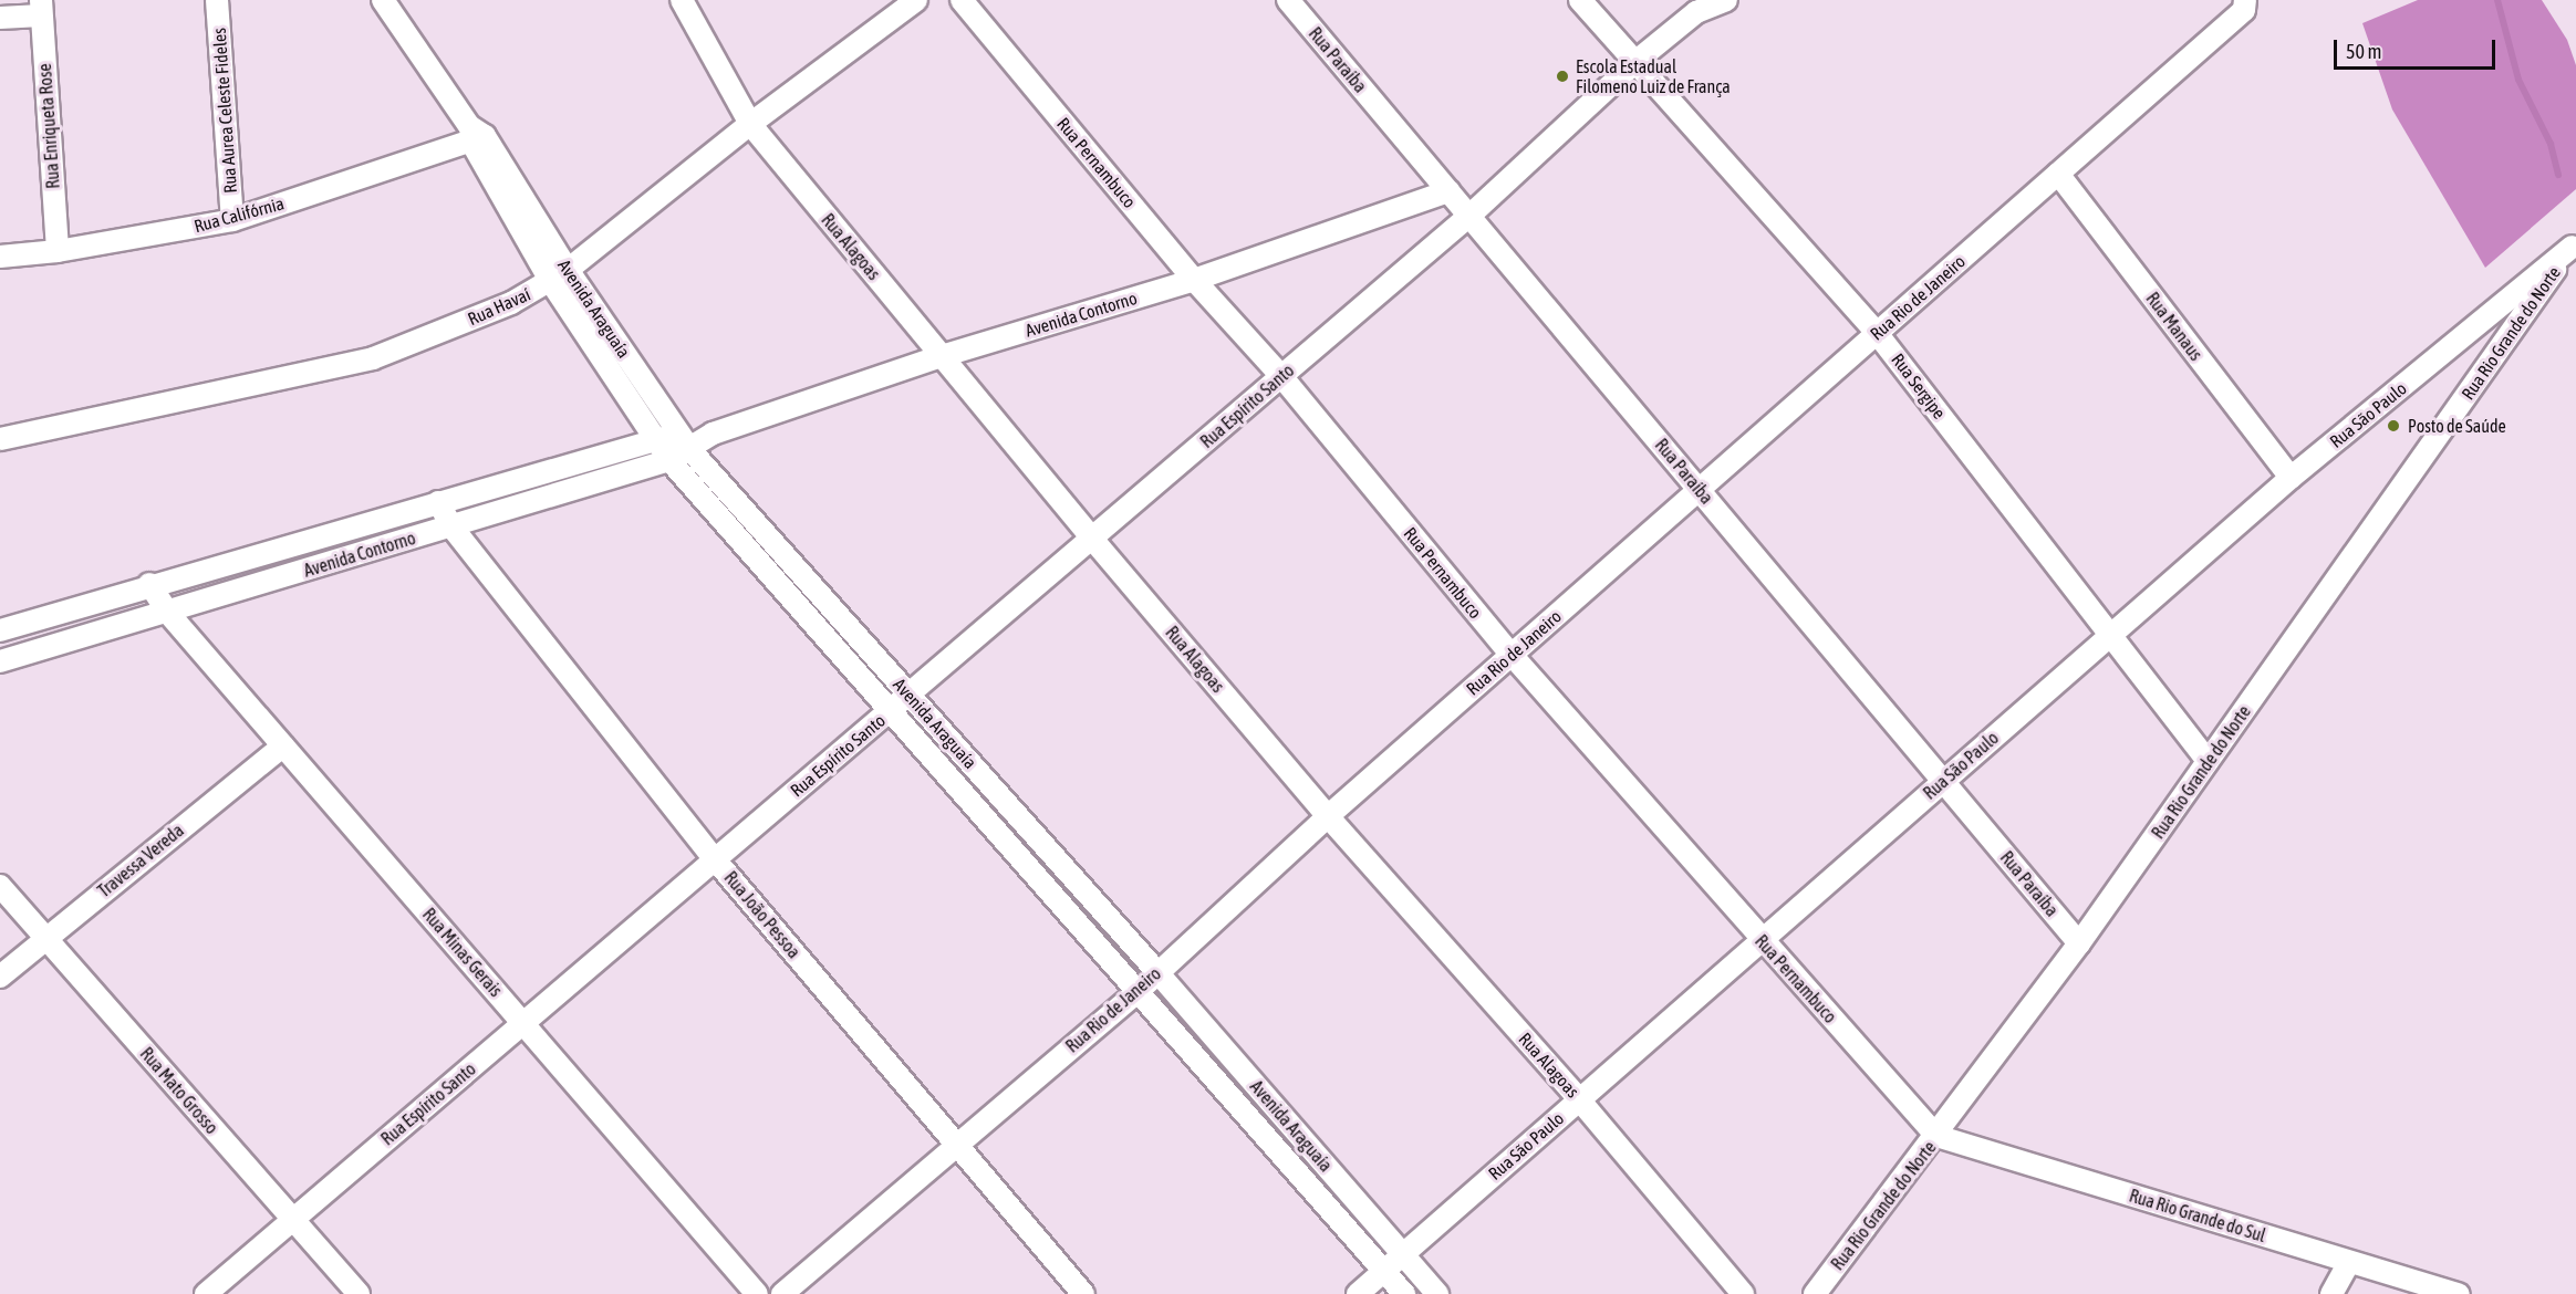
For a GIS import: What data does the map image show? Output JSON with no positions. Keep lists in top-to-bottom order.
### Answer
{
  "streets": {
    "street": [
      "Rua Paraíba",
      "Rua Aurea Celeste Fideles",
      "Rua Enriqueta Rose",
      "Rua Pernambuco",
      "Rua Califórnia",
      "Rua Alagoas",
      "Rua Rio de Janeiro",
      "Rua Havaí",
      "Avenida Araguaía",
      "Avenida Contorno",
      "Rua Manaus",
      "Rua Rio Grande do Norte",
      "Rua Sergipe",
      "Rua Espírito Santo",
      "Rua São Paulo",
      "Travessa Vereda",
      "Rua João Pessoa",
      "Rua Minas Gerais",
      "Rua Mato Grosso",
      "Rua Rio Grande do Sul"
    ]
  },
  "crossings": [
    ["Rua Paraíba", "Rua Rio de Janeiro"],
    ["Rua Paraíba", "Avenida Contorno"],
    ["Rua Paraíba", "Rua Rio Grande do Norte"],
    ["Rua Paraíba", "Rua Espírito Santo"],
    ["Rua Paraíba", "Rua São Paulo"],
    ["Rua Aurea Celeste Fideles", "Rua Califórnia"],
    ["Rua Enriqueta Rose", "Rua Califórnia"],
    ["Rua Pernambuco", "Rua Rio de Janeiro"],
    ["Rua Pernambuco", "Avenida Contorno"],
    ["Rua Pernambuco", "Rua Rio Grande do Norte"],
    ["Rua Pernambuco", "Rua Espírito Santo"],
    ["Rua Pernambuco", "Rua São Paulo"],
    ["Rua Pernambuco", "Rua Rio Grande do Sul"],
    ["Rua Califórnia", "Avenida Araguaía"],
    ["Rua Alagoas", "Rua Rio de Janeiro"],
    ["Rua Alagoas", "Rua Havaí"],
    ["Rua Alagoas", "Avenida Contorno"],
    ["Rua Alagoas", "Rua Espírito Santo"],
    ["Rua Alagoas", "Rua São Paulo"],
    ["Rua Rio de Janeiro", "Avenida Araguaía"],
    ["Rua Rio de Janeiro", "Rua Manaus"],
    ["Rua Rio de Janeiro", "Rua Sergipe"],
    ["Rua Rio de Janeiro", "Rua João Pessoa"],
    ["Rua Havaí", "Avenida Araguaía"],
    ["Avenida Araguaía", "Avenida Contorno"],
    ["Avenida Araguaía", "Rua Espírito Santo"],
    ["Avenida Araguaía", "Rua São Paulo"],
    ["Avenida Contorno", "Rua João Pessoa"],
    ["Avenida Contorno", "Rua Minas Gerais"],
    ["Rua Manaus", "Rua São Paulo"],
    ["Rua Rio Grande do Norte", "Rua Sergipe"],
    ["Rua Rio Grande do Norte", "Rua São Paulo"],
    ["Rua Rio Grande do Norte", "Rua Rio Grande do Sul"],
    ["Rua Sergipe", "Rua Espírito Santo"],
    ["Rua Sergipe", "Rua São Paulo"],
    ["Rua Espírito Santo", "Rua João Pessoa"],
    ["Rua Espírito Santo", "Rua Minas Gerais"],
    ["Rua Espírito Santo", "Rua Mato Grosso"],
    ["Travessa Vereda", "Rua Minas Gerais"],
    ["Travessa Vereda", "Rua Mato Grosso"]
  ],
  "places": ["Escola Estadual Filomeno Luiz de França", "Posto de Saúde"],
  "scale_bar": "50 m"
}
